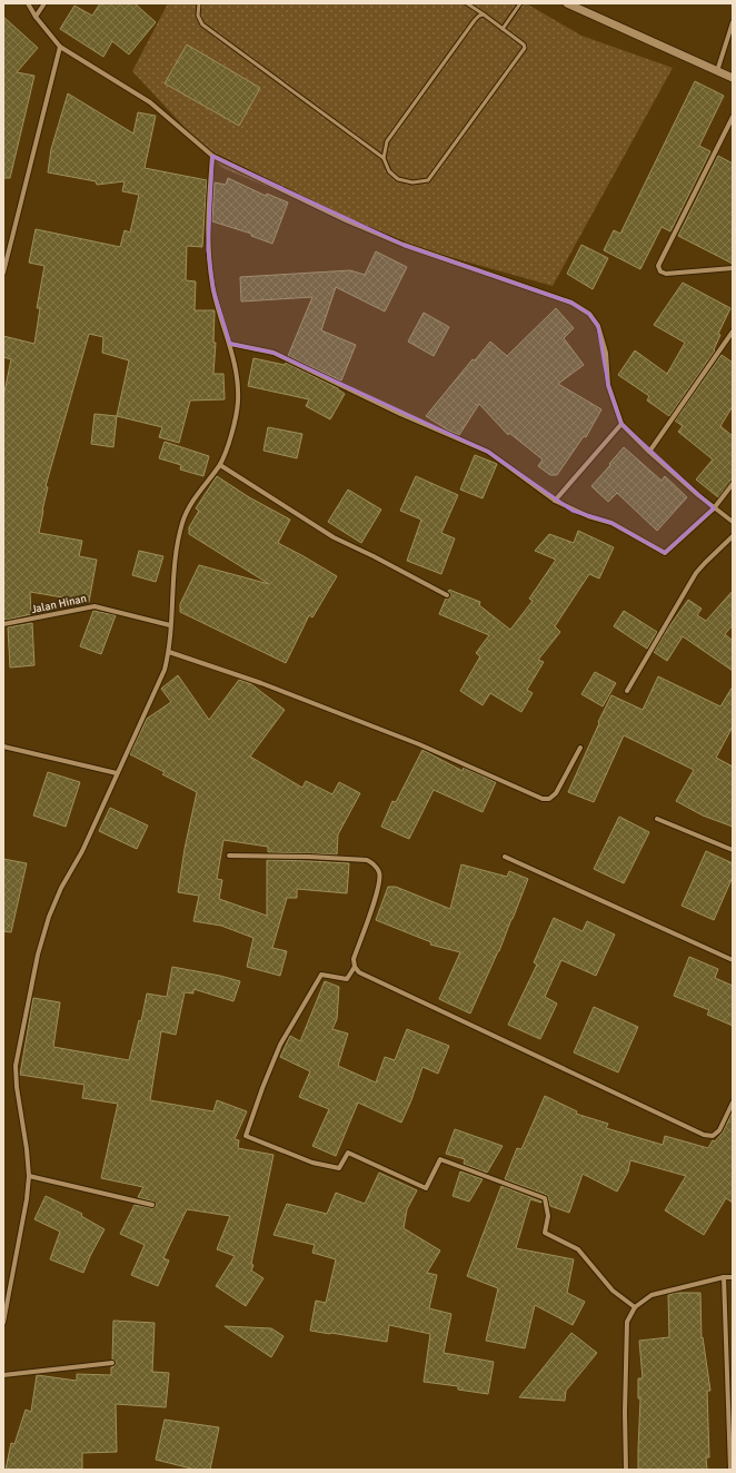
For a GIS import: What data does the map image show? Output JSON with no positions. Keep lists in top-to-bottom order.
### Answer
{
  "streets": {
    "street": ["Jalan Hinan"]
  }
}
